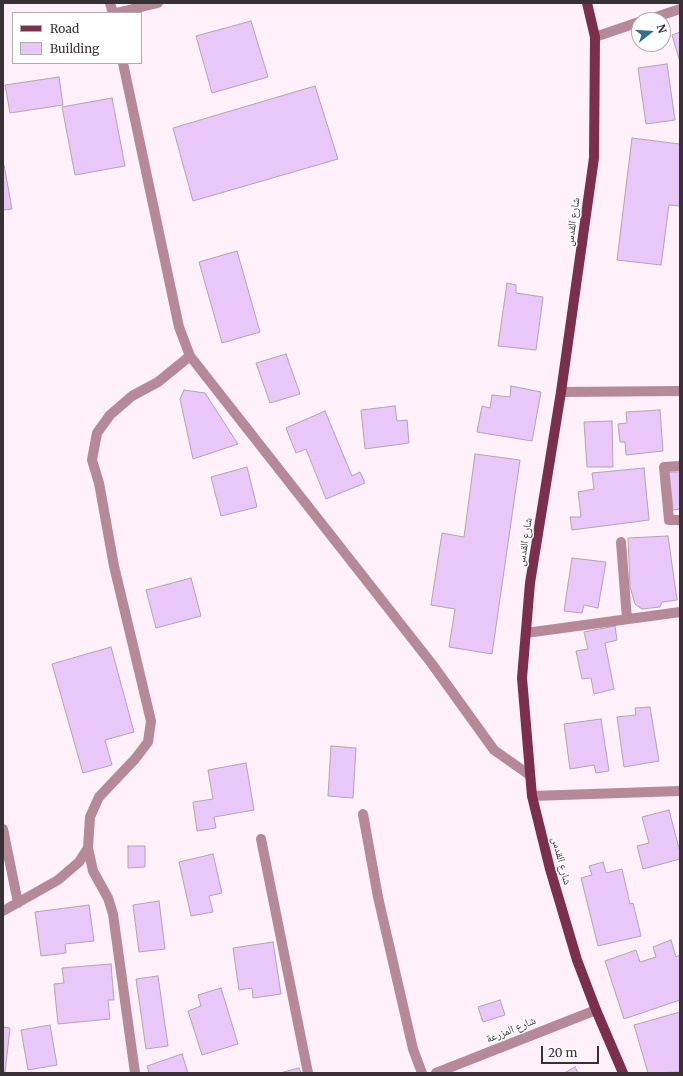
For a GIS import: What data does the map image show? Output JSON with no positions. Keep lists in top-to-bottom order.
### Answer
{
  "streets": {
    "main road": ["شارع القدس"],
    "street": ["شارع المزرعة"]
  },
  "crossings": [
    ["شارع القدس", "شارع المزرعة"]
  ],
  "legend": ["Road", "Building"],
  "scale_bar": "20 m",
  "north": "right"
}
